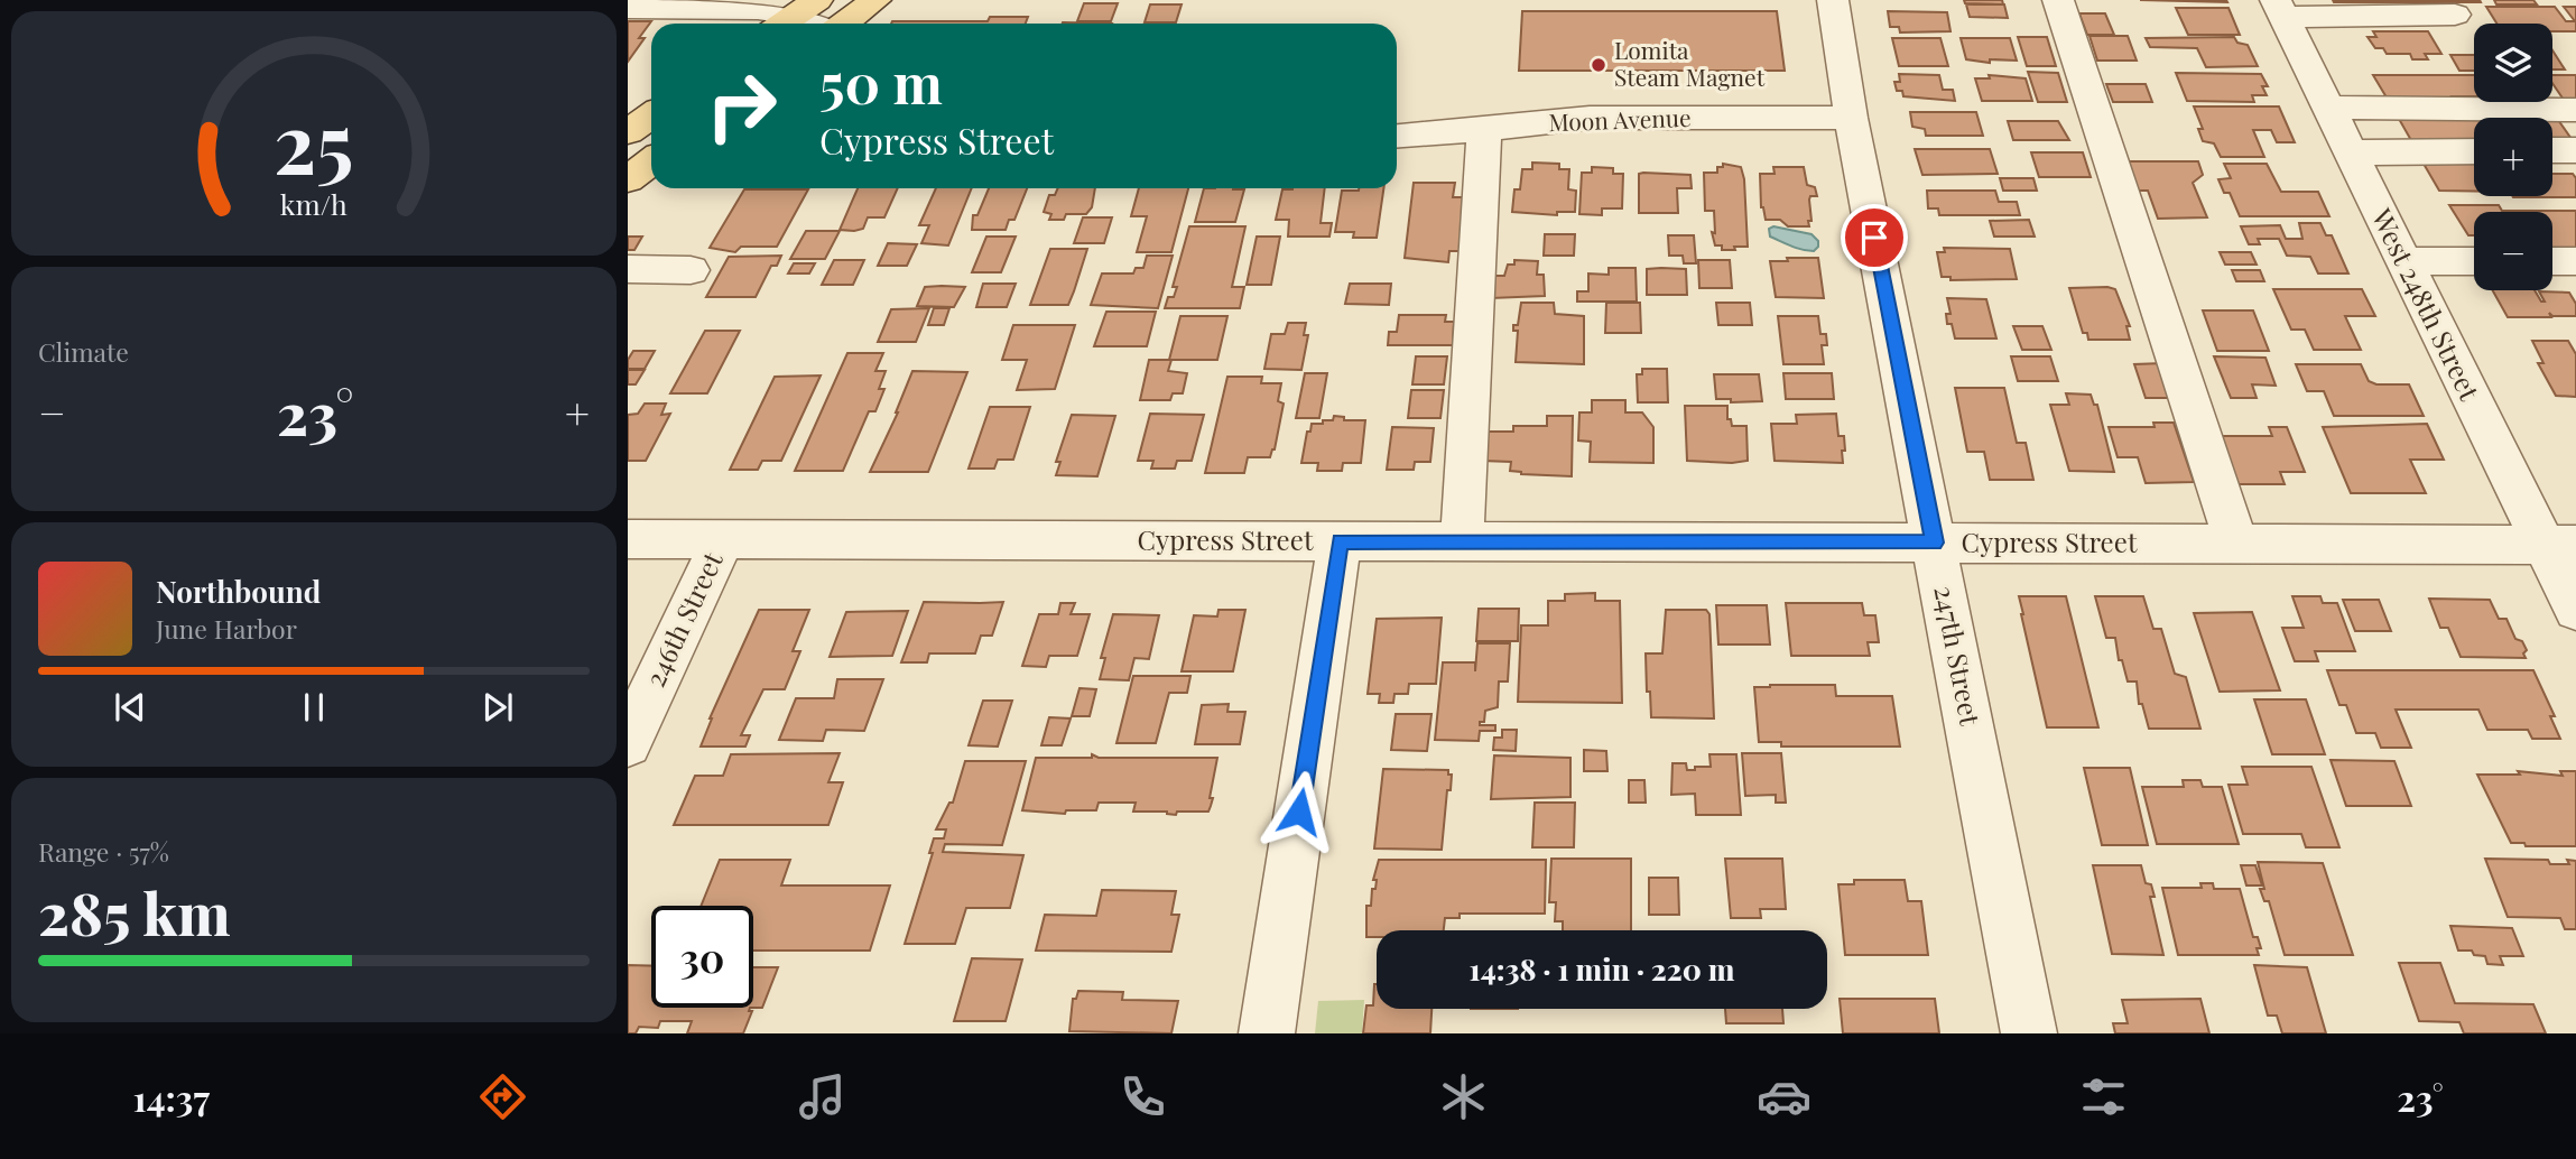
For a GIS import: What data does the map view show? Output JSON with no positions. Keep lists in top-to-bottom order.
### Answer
{
  "streets": {
    "street": [
      "Moon Avenue",
      "West 248th Street",
      "Cypress Street",
      "246th Street",
      "247th Street"
    ]
  },
  "crossings": [
    ["Moon Avenue", "247th Street"],
    ["West 248th Street", "Cypress Street"],
    ["Cypress Street", "246th Street"],
    ["Cypress Street", "247th Street"]
  ],
  "places": ["Lomita Steam Magnet"],
  "page": {
    "map_buttons": ["+", "−"],
    "turn": ["50 m", "Cypress Street"],
    "tile": [
      "Climate",
      ["Range · 57%", "285 km"]
    ],
    "heat": ["−", "23°", "+"],
    "song": ["Northbound", "June Harbor"],
    "limit": "30",
    "trip": "14:38 · 1 min · 220 m",
    "tabs": ["14:37", "23°"],
    "gauge": ["25", "km/h"]
  }
}
